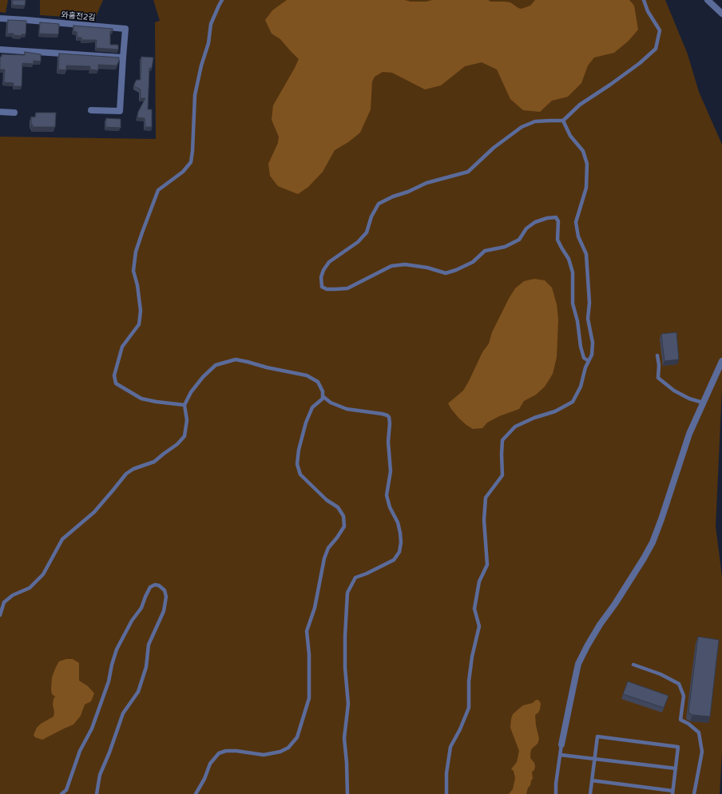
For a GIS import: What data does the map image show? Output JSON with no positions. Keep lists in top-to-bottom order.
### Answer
{
  "streets": {
    "street": ["와흘전2길"]
  }
}
